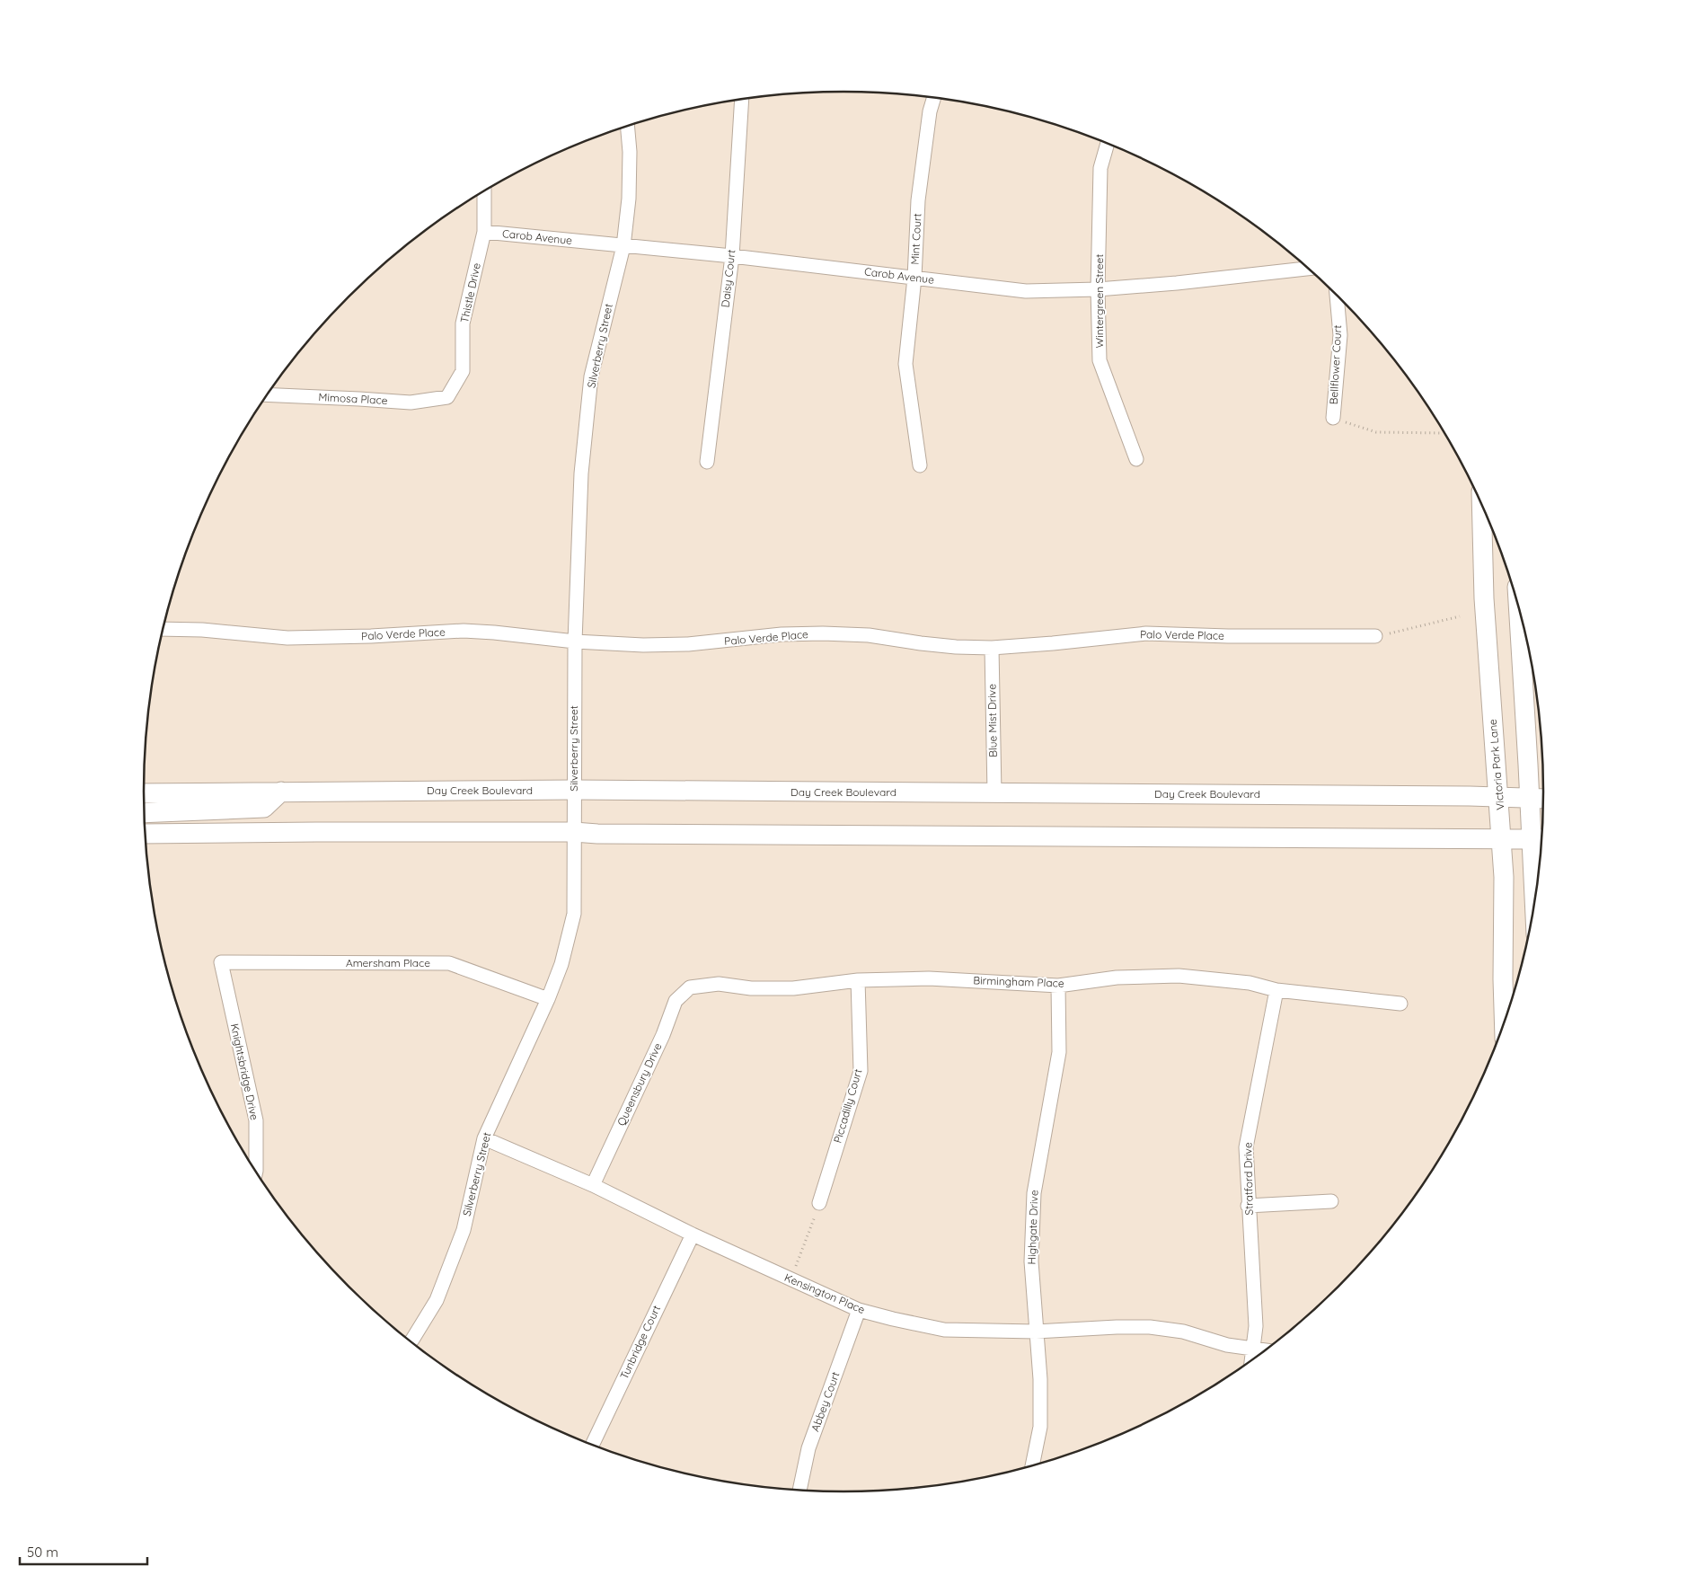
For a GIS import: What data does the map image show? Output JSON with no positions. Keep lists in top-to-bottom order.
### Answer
{
  "streets": {
    "main road": ["Victoria Park Lane", "Day Creek Boulevard"],
    "street": [
      "Carob Avenue",
      "Mint Court",
      "Daisy Court",
      "Thistle Drive",
      "Wintergreen Street",
      "Silverberry Street",
      "Bellflower Court",
      "Mimosa Place",
      "Palo Verde Place",
      "Blue Mist Drive",
      "Amersham Place",
      "Birmingham Place",
      "Knightsbridge Drive",
      "Queensbury Drive",
      "Piccadilly Court",
      "Stratford Drive",
      "Highgate Drive",
      "Kensington Place",
      "Tunbridge Court",
      "Abbey Court"
    ]
  },
  "crossings": [
    ["Carob Avenue", "Mint Court"],
    ["Carob Avenue", "Daisy Court"],
    ["Carob Avenue", "Thistle Drive"],
    ["Carob Avenue", "Wintergreen Street"],
    ["Carob Avenue", "Silverberry Street"],
    ["Thistle Drive", "Mimosa Place"],
    ["Silverberry Street", "Palo Verde Place"],
    ["Silverberry Street", "Day Creek Boulevard"],
    ["Silverberry Street", "Amersham Place"],
    ["Silverberry Street", "Kensington Place"],
    ["Palo Verde Place", "Blue Mist Drive"],
    ["Blue Mist Drive", "Day Creek Boulevard"],
    ["Victoria Park Lane", "Day Creek Boulevard"],
    ["Amersham Place", "Knightsbridge Drive"],
    ["Birmingham Place", "Queensbury Drive"],
    ["Birmingham Place", "Piccadilly Court"],
    ["Birmingham Place", "Stratford Drive"],
    ["Birmingham Place", "Highgate Drive"],
    ["Queensbury Drive", "Kensington Place"],
    ["Stratford Drive", "Kensington Place"],
    ["Highgate Drive", "Kensington Place"],
    ["Kensington Place", "Tunbridge Court"],
    ["Kensington Place", "Abbey Court"]
  ],
  "scale_bar": "50 m"
}
